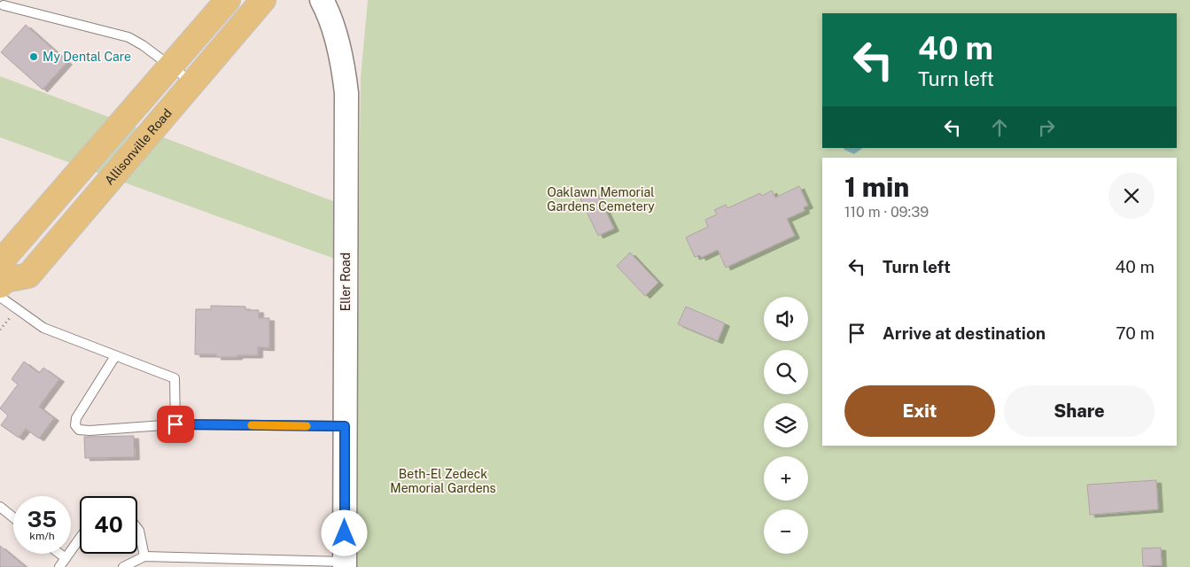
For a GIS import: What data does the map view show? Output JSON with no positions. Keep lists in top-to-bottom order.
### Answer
{
  "streets": {
    "main road": ["Allisonville Road"],
    "street": ["Eller Road"]
  },
  "parks": ["Oaklawn Memorial Gardens Cemetery", "Beth-El Zedeck Memorial Gardens"],
  "places": ["My Dental Care"],
  "page": {
    "turn": ["40 m", "Turn left"],
    "heading": ["1 min", "110 m · 09:39"],
    "list": [
      {
        "name": "Turn left",
        "value": "40 m"
      },
      {
        "name": "Arrive at destination",
        "value": "70 m"
      }
    ],
    "map_buttons": ["+", "−"],
    "buttons": ["Exit", "Share"],
    "speed": "35 km/h",
    "limit": "40"
  }
}
